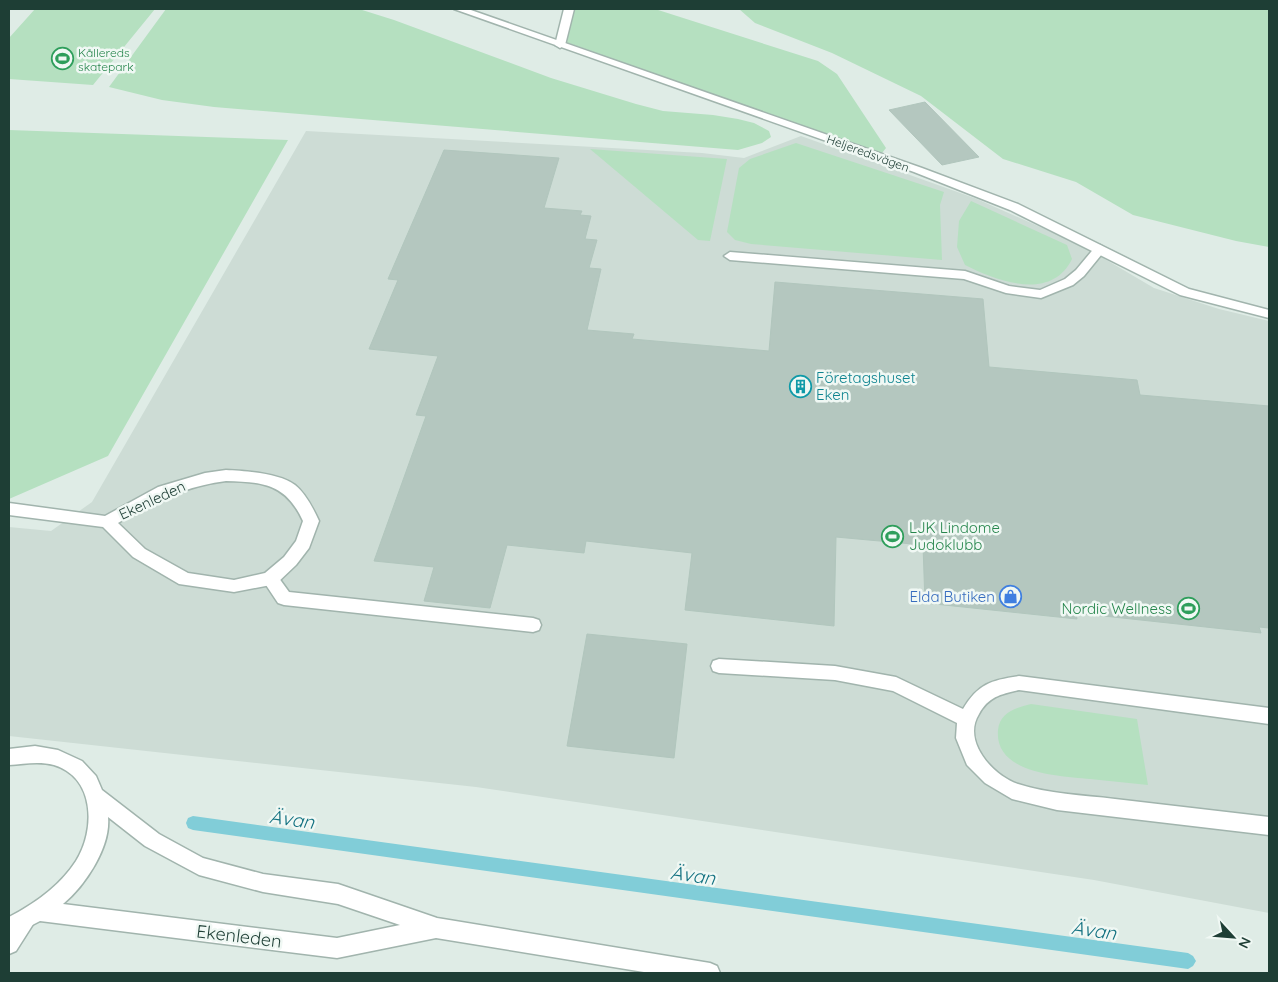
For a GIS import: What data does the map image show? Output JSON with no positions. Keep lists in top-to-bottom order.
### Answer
{
  "streets": {
    "street": ["Heljeredsvägen", "Ekenleden"]
  },
  "water": ["Ävan"],
  "places": {
    "sports": ["Kållereds skatepark", "LJK Lindome Judoklubb", "Nordic Wellness"],
    "building": ["Företagshuset Eken"],
    "shop": ["Elda Butiken"]
  },
  "north": "bottom right"
}
